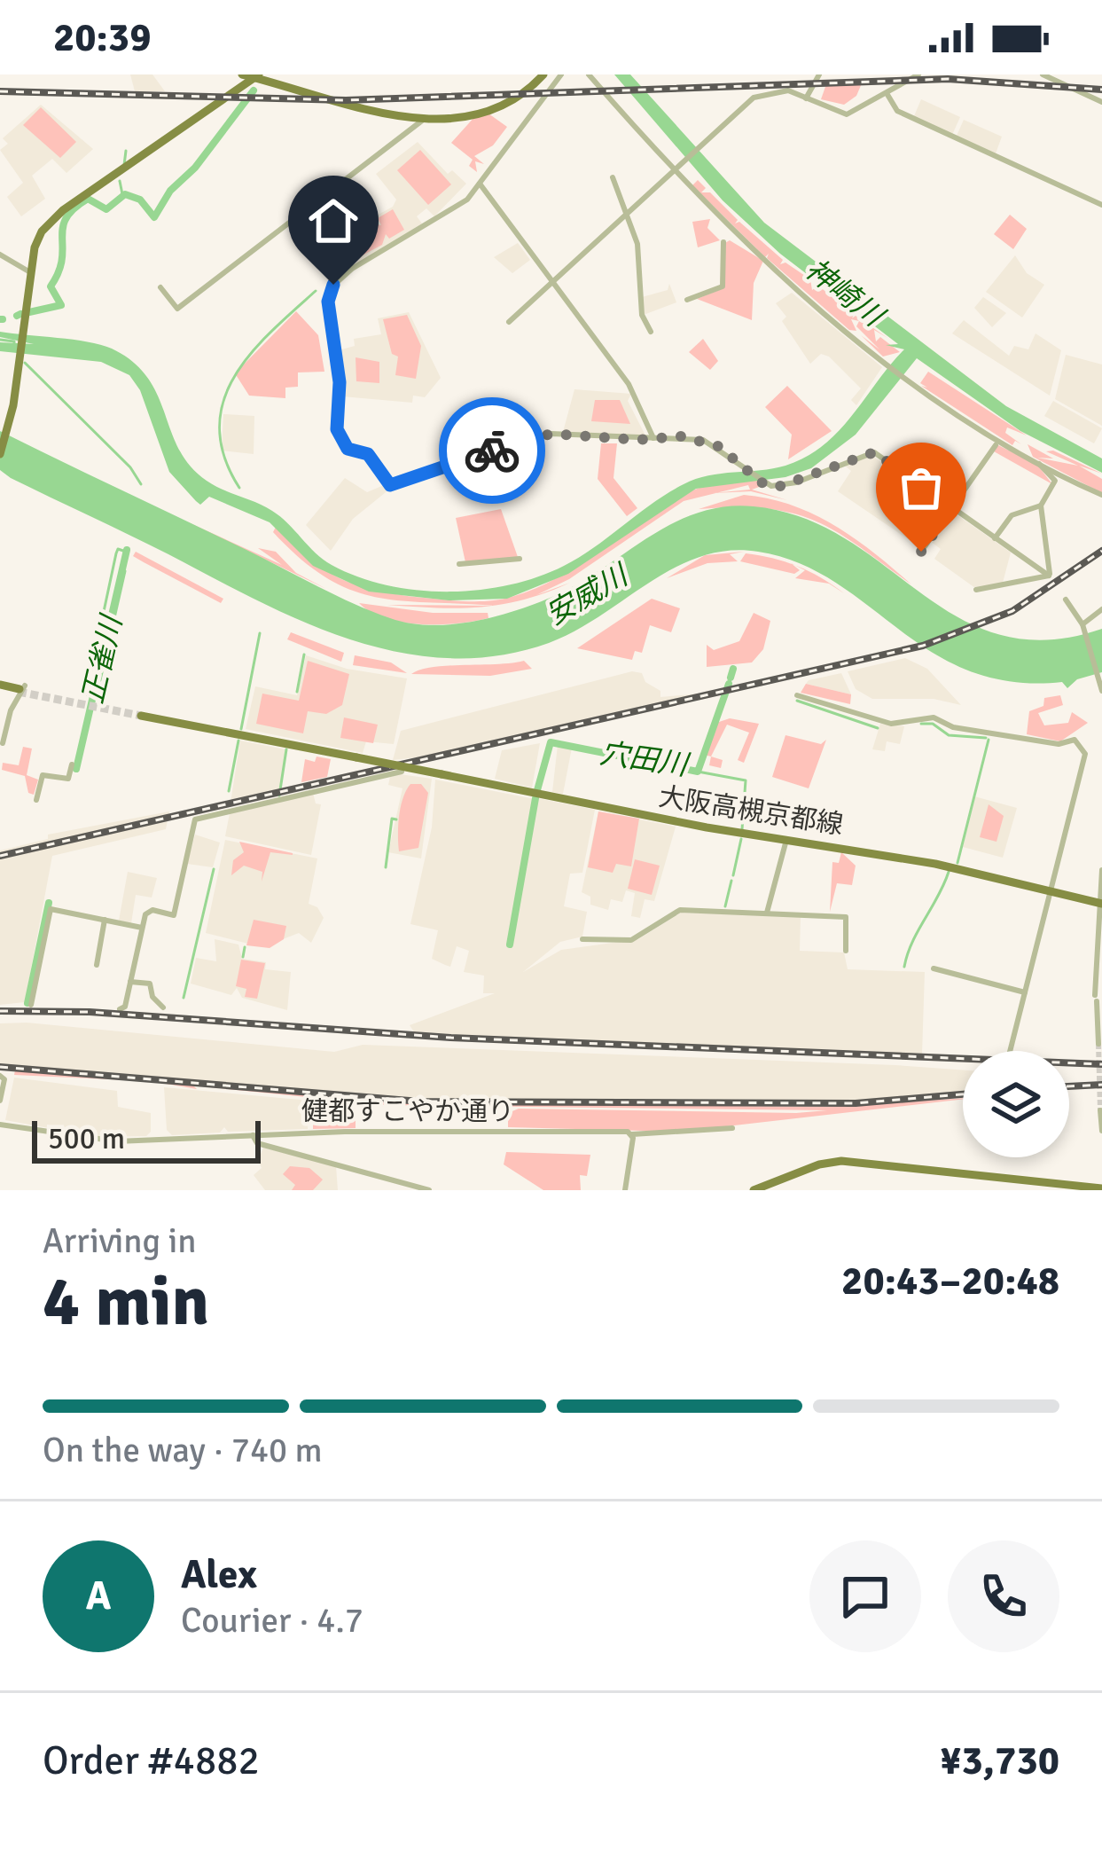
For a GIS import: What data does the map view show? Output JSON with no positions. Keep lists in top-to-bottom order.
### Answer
{
  "streets": {
    "main road": ["大阪高槻京都線"],
    "street": ["健都すこやか通り"]
  },
  "water": [
    "神崎川",
    "安威川",
    "正雀川",
    "穴田川"
  ],
  "scale_bar": "500 m",
  "page": {
    "status": "20:39",
    "scale": "500 m",
    "heading": ["4 min", "Arriving in", "20:43–20:48"],
    "panel": [
      "Alex",
      "Courier · 4.7",
      "Order #4882",
      "¥3,730"
    ],
    "bar": "On the way · 740 m",
    "round": "A"
  }
}
